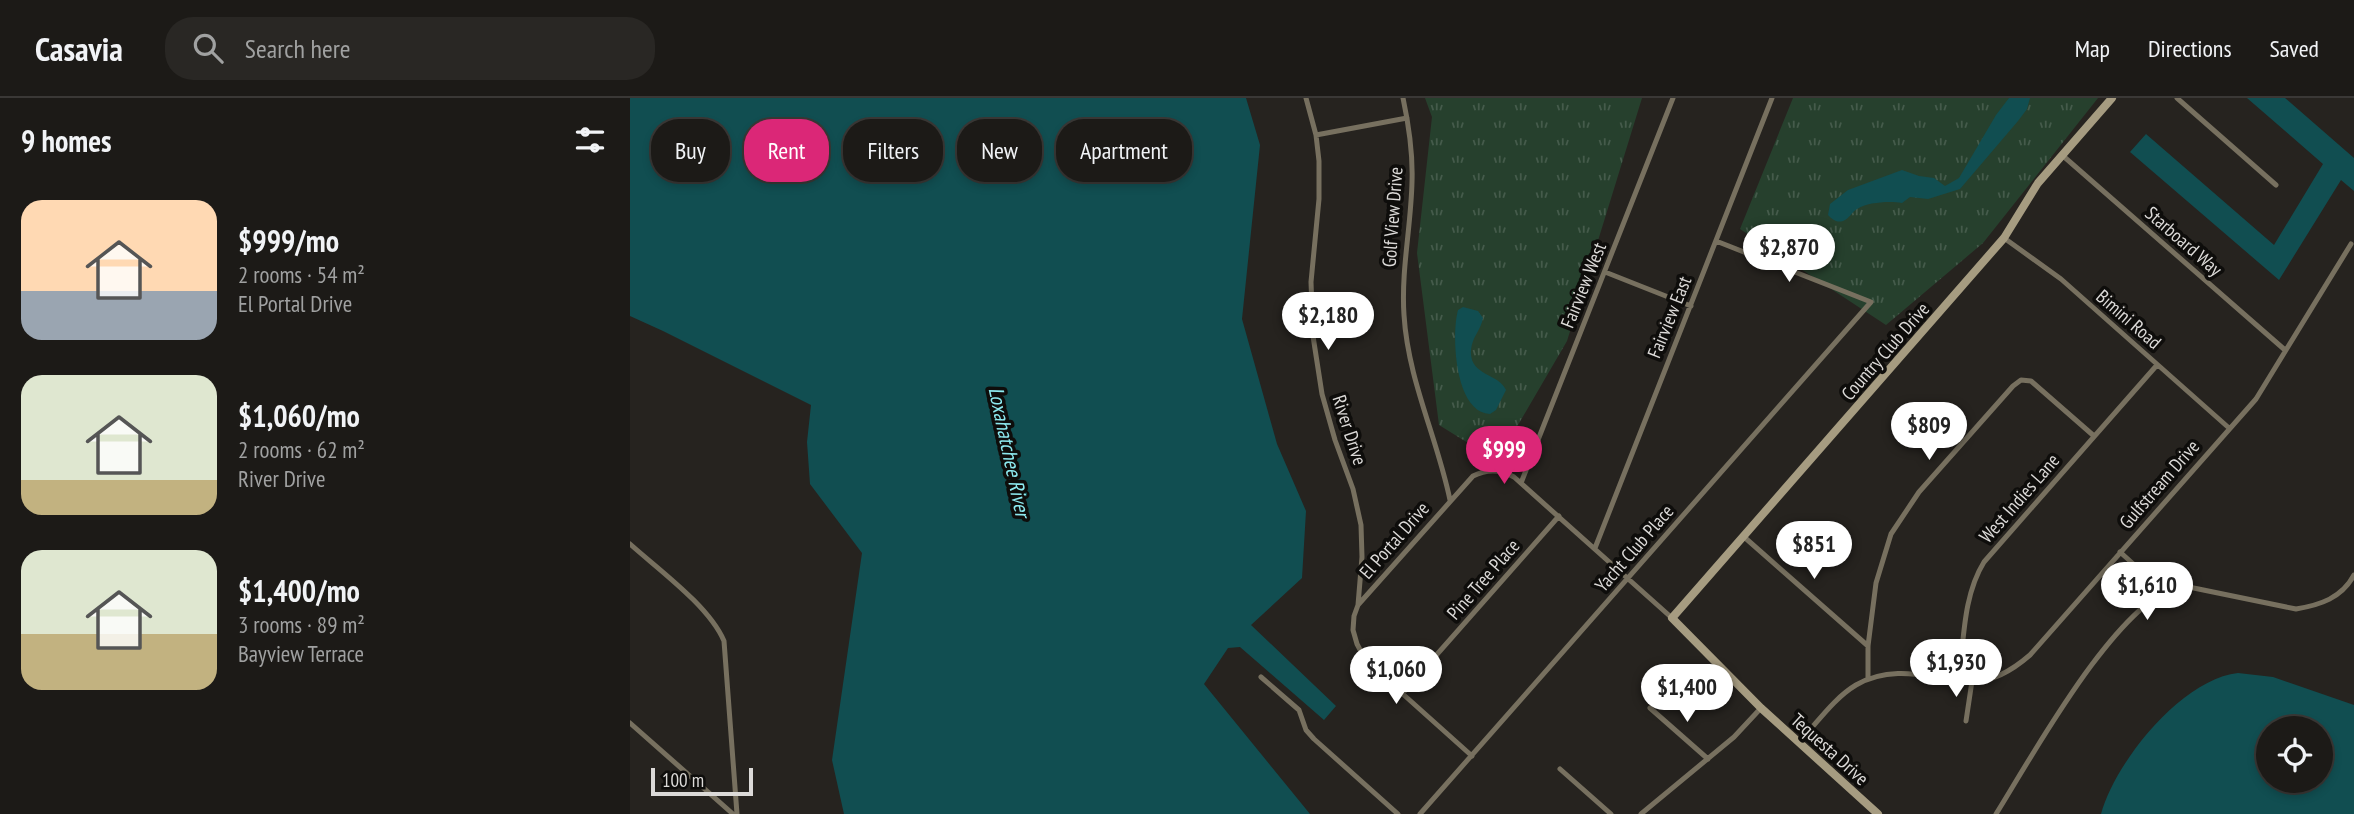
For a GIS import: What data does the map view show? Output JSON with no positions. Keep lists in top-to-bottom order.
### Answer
{
  "streets": {
    "street": [
      "Golf View Drive",
      "Starboard Way",
      "Fairview West",
      "Fairview East",
      "Bimini Road",
      "Country Club Drive",
      "River Drive",
      "Gulfstream Drive",
      "West Indies Lane",
      "El Portal Drive",
      "Yacht Club Place",
      "Pine Tree Place",
      "Tequesta Drive"
    ]
  },
  "crossings": [
    ["Golf View Drive", "El Portal Drive"],
    ["Starboard Way", "Country Club Drive"],
    ["Starboard Way", "Gulfstream Drive"],
    ["Fairview West", "El Portal Drive"],
    ["Fairview East", "El Portal Drive"],
    ["Fairview East", "Yacht Club Place"],
    ["Bimini Road", "Country Club Drive"],
    ["Bimini Road", "Gulfstream Drive"],
    ["Bimini Road", "West Indies Lane"],
    ["Country Club Drive", "El Portal Drive"],
    ["Country Club Drive", "Tequesta Drive"],
    ["River Drive", "El Portal Drive"],
    ["Gulfstream Drive", "West Indies Lane"],
    ["Gulfstream Drive", "Tequesta Drive"],
    ["El Portal Drive", "Yacht Club Place"],
    ["El Portal Drive", "Pine Tree Place"],
    ["El Portal Drive", "Tequesta Drive"]
  ],
  "water": ["Loxahatchee River"],
  "scale_bar": "100 m",
  "page": {
    "header": "Casavia",
    "search": "Search here",
    "nav": ["Map", "Directions", "Saved"],
    "heading": "9 homes",
    "chip": [
      "Buy",
      "Rent",
      "Filters",
      "New",
      "Apartment"
    ],
    "list": [
      {
        "name": "$999/mo",
        "note": "2 rooms · 54 m² · El Portal Drive"
      },
      {
        "name": "$1,060/mo",
        "note": "2 rooms · 62 m² · River Drive"
      },
      {
        "name": "$1,400/mo",
        "note": "3 rooms · 89 m² · Bayview Terrace"
      }
    ],
    "price": [
      "$2,870",
      "$2,180",
      "$809",
      "$999",
      "$851",
      "$1,610",
      "$1,930",
      "$1,060",
      "$1,400"
    ],
    "scale": "100 m"
  }
}
